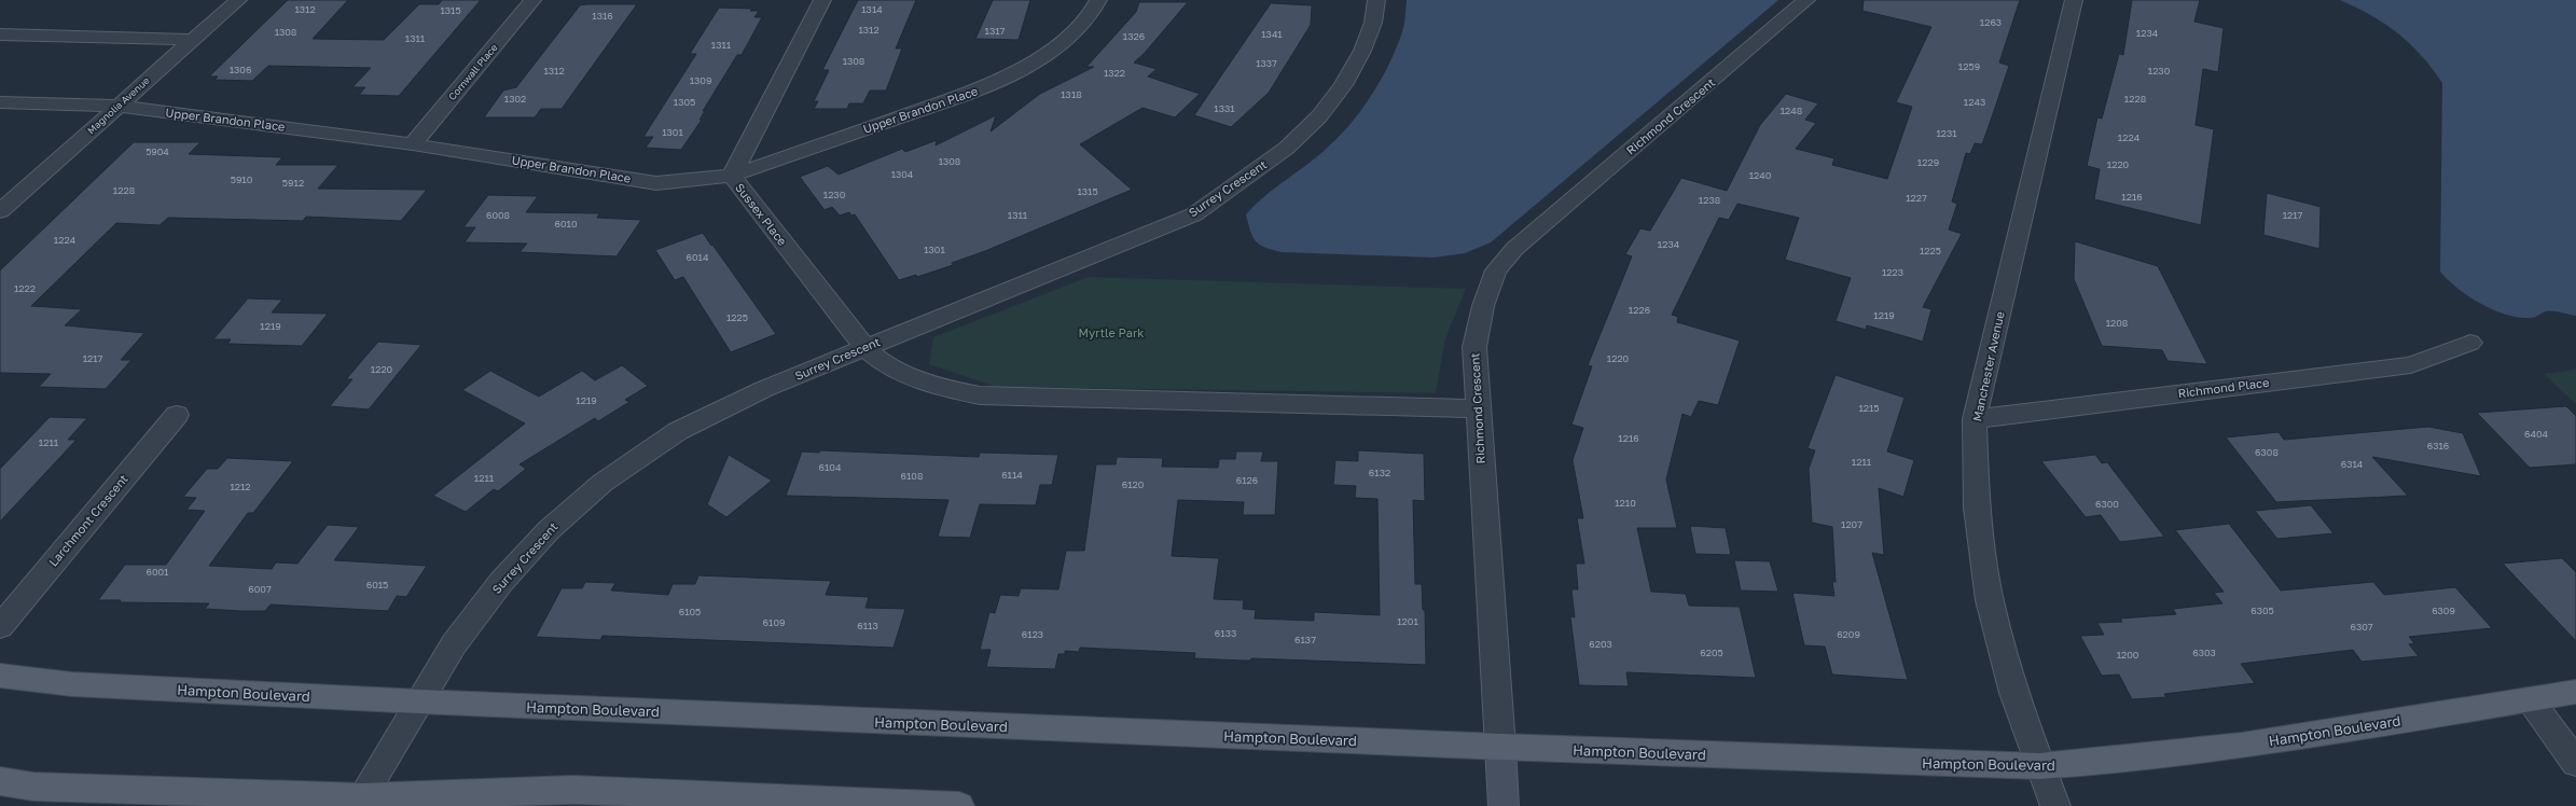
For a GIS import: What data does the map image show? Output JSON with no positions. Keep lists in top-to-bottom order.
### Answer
{
  "streets": {
    "main road": ["Richmond Crescent", "Hampton Boulevard"],
    "street": [
      "Cornwall Place",
      "Magnolia Avenue",
      "Upper Brandon Place",
      "Surrey Crescent",
      "Sussex Place",
      "Manchester Avenue",
      "Richmond Place",
      "Larchmont Crescent"
    ]
  },
  "crossings": [
    ["Cornwall Place", "Upper Brandon Place"],
    ["Magnolia Avenue", "Upper Brandon Place"],
    ["Upper Brandon Place", "Sussex Place"],
    ["Richmond Crescent", "Hampton Boulevard"],
    ["Surrey Crescent", "Sussex Place"],
    ["Surrey Crescent", "Hampton Boulevard"],
    ["Manchester Avenue", "Richmond Place"],
    ["Manchester Avenue", "Hampton Boulevard"]
  ],
  "parks": ["Myrtle Park"],
  "house_numbers": [
    "1312",
    "1314",
    "1315",
    "1316",
    "1263",
    "1312",
    "1317",
    "1308",
    "1234",
    "1341",
    "1326",
    "1311",
    "1311",
    "1308",
    "1337",
    "1259",
    "1306",
    "1312",
    "1230",
    "1322",
    "1309",
    "1318",
    "1302",
    "1228",
    "1305",
    "1243",
    "1331",
    "1248",
    "1301",
    "1231",
    "1224",
    "5904",
    "1308",
    "1229",
    "1220",
    "1304",
    "1240",
    "5910",
    "5912",
    "1228",
    "1315",
    "1230",
    "1216",
    "1227",
    "1238",
    "6008",
    "1311",
    "1217",
    "6010",
    "1224",
    "1234",
    "1301",
    "1225",
    "6014",
    "1223",
    "1222",
    "1226",
    "1219",
    "1225",
    "1208",
    "1219",
    "1217",
    "1220",
    "1220",
    "1219",
    "1215",
    "6404",
    "1216",
    "1211",
    "6316",
    "6308",
    "1211",
    "6314",
    "6104",
    "6132",
    "6114",
    "6108",
    "1211",
    "6126",
    "6120",
    "1212",
    "1210",
    "6300",
    "1207",
    "6001",
    "6015",
    "6007",
    "6305",
    "6309",
    "6105",
    "1201",
    "6109",
    "6113",
    "6307",
    "6133",
    "6123",
    "6209",
    "6137",
    "6203",
    "6205",
    "6303",
    "1200"
  ]
}
